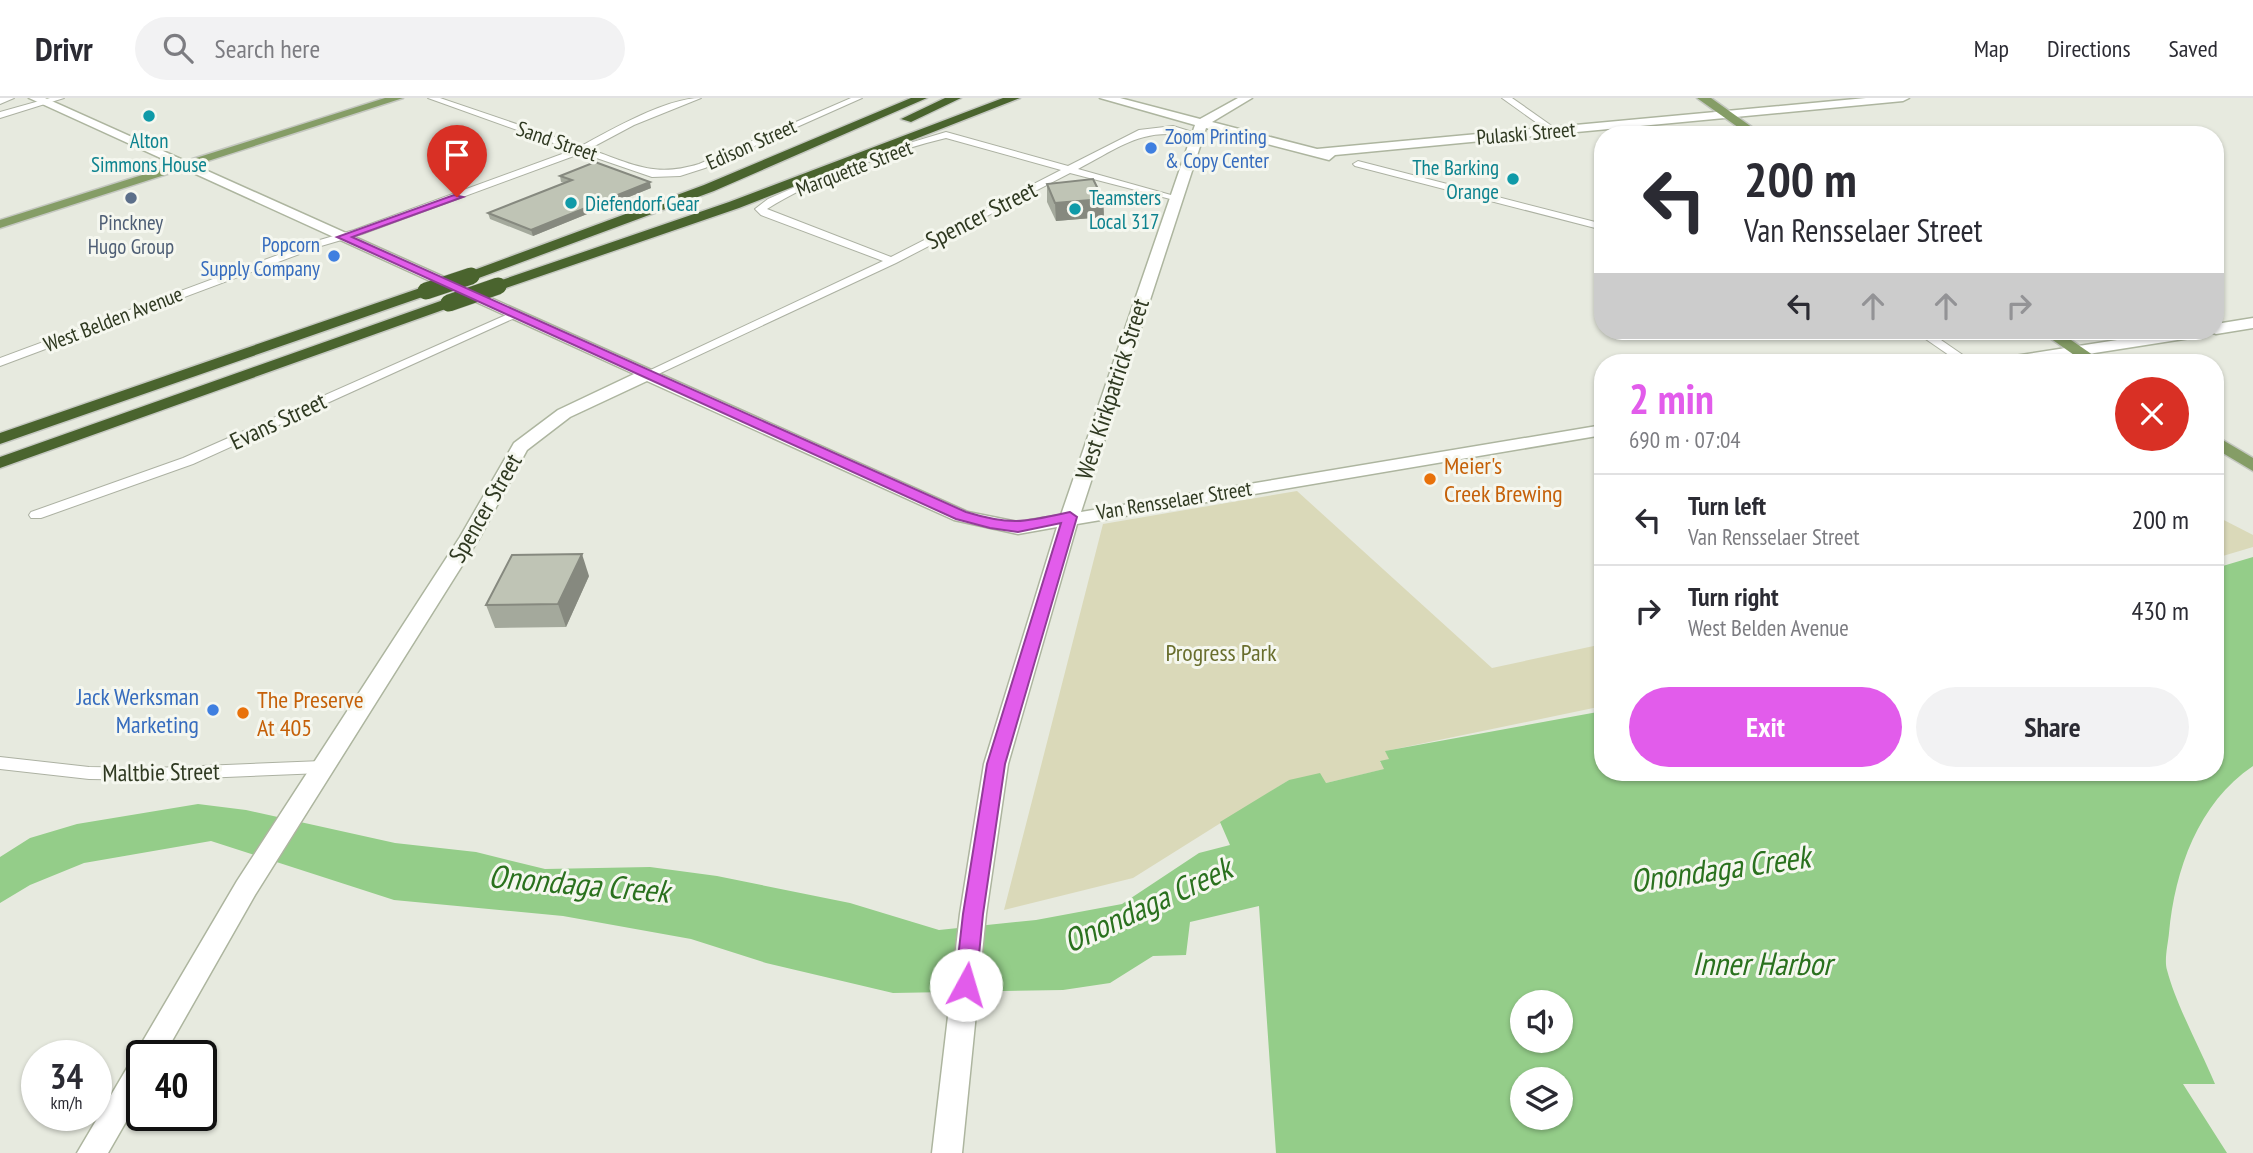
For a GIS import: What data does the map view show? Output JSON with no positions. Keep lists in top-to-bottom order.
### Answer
{
  "streets": {
    "street": [
      "Pulaski Street",
      "Sand Street",
      "Edison Street",
      "Marquette Street",
      "Spencer Street",
      "West Belden Avenue",
      "West Kirkpatrick Street",
      "Evans Street",
      "Van Rensselaer Street",
      "Maltbie Street"
    ]
  },
  "crossings": [
    ["Sand Street", "Edison Street"],
    ["Sand Street", "West Belden Avenue"],
    ["Marquette Street", "Spencer Street"],
    ["Spencer Street", "West Kirkpatrick Street"],
    ["Spencer Street", "Van Rensselaer Street"],
    ["Spencer Street", "Maltbie Street"],
    ["West Belden Avenue", "Van Rensselaer Street"],
    ["West Kirkpatrick Street", "Van Rensselaer Street"],
    ["Evans Street", "Van Rensselaer Street"]
  ],
  "water": ["Onondaga Creek", "Inner Harbor"],
  "parks": ["Progress Park"],
  "places": [
    "Alton Simmons House",
    "Zoom Printing & Copy Center",
    "The Barking Orange",
    "Pinckney Hugo Group",
    "Diefendorf Gear",
    "Teamsters Local 317",
    "Popcorn Supply Company",
    "Meier's Creek Brewing",
    "Jack Werksman Marketing",
    "The Preserve At 405"
  ],
  "page": {
    "header": "Drivr",
    "search": "Search here",
    "nav": ["Map", "Directions", "Saved"],
    "turn": ["200 m", "Van Rensselaer Street"],
    "heading": ["2 min", "690 m · 07:04"],
    "list": [
      {
        "name": "Turn left",
        "note": "Van Rensselaer Street",
        "value": "200 m"
      },
      {
        "name": "Turn right",
        "note": "West Belden Avenue",
        "value": "430 m"
      }
    ],
    "buttons": ["Exit", "Share"],
    "speed": "34 km/h",
    "limit": "40"
  }
}
